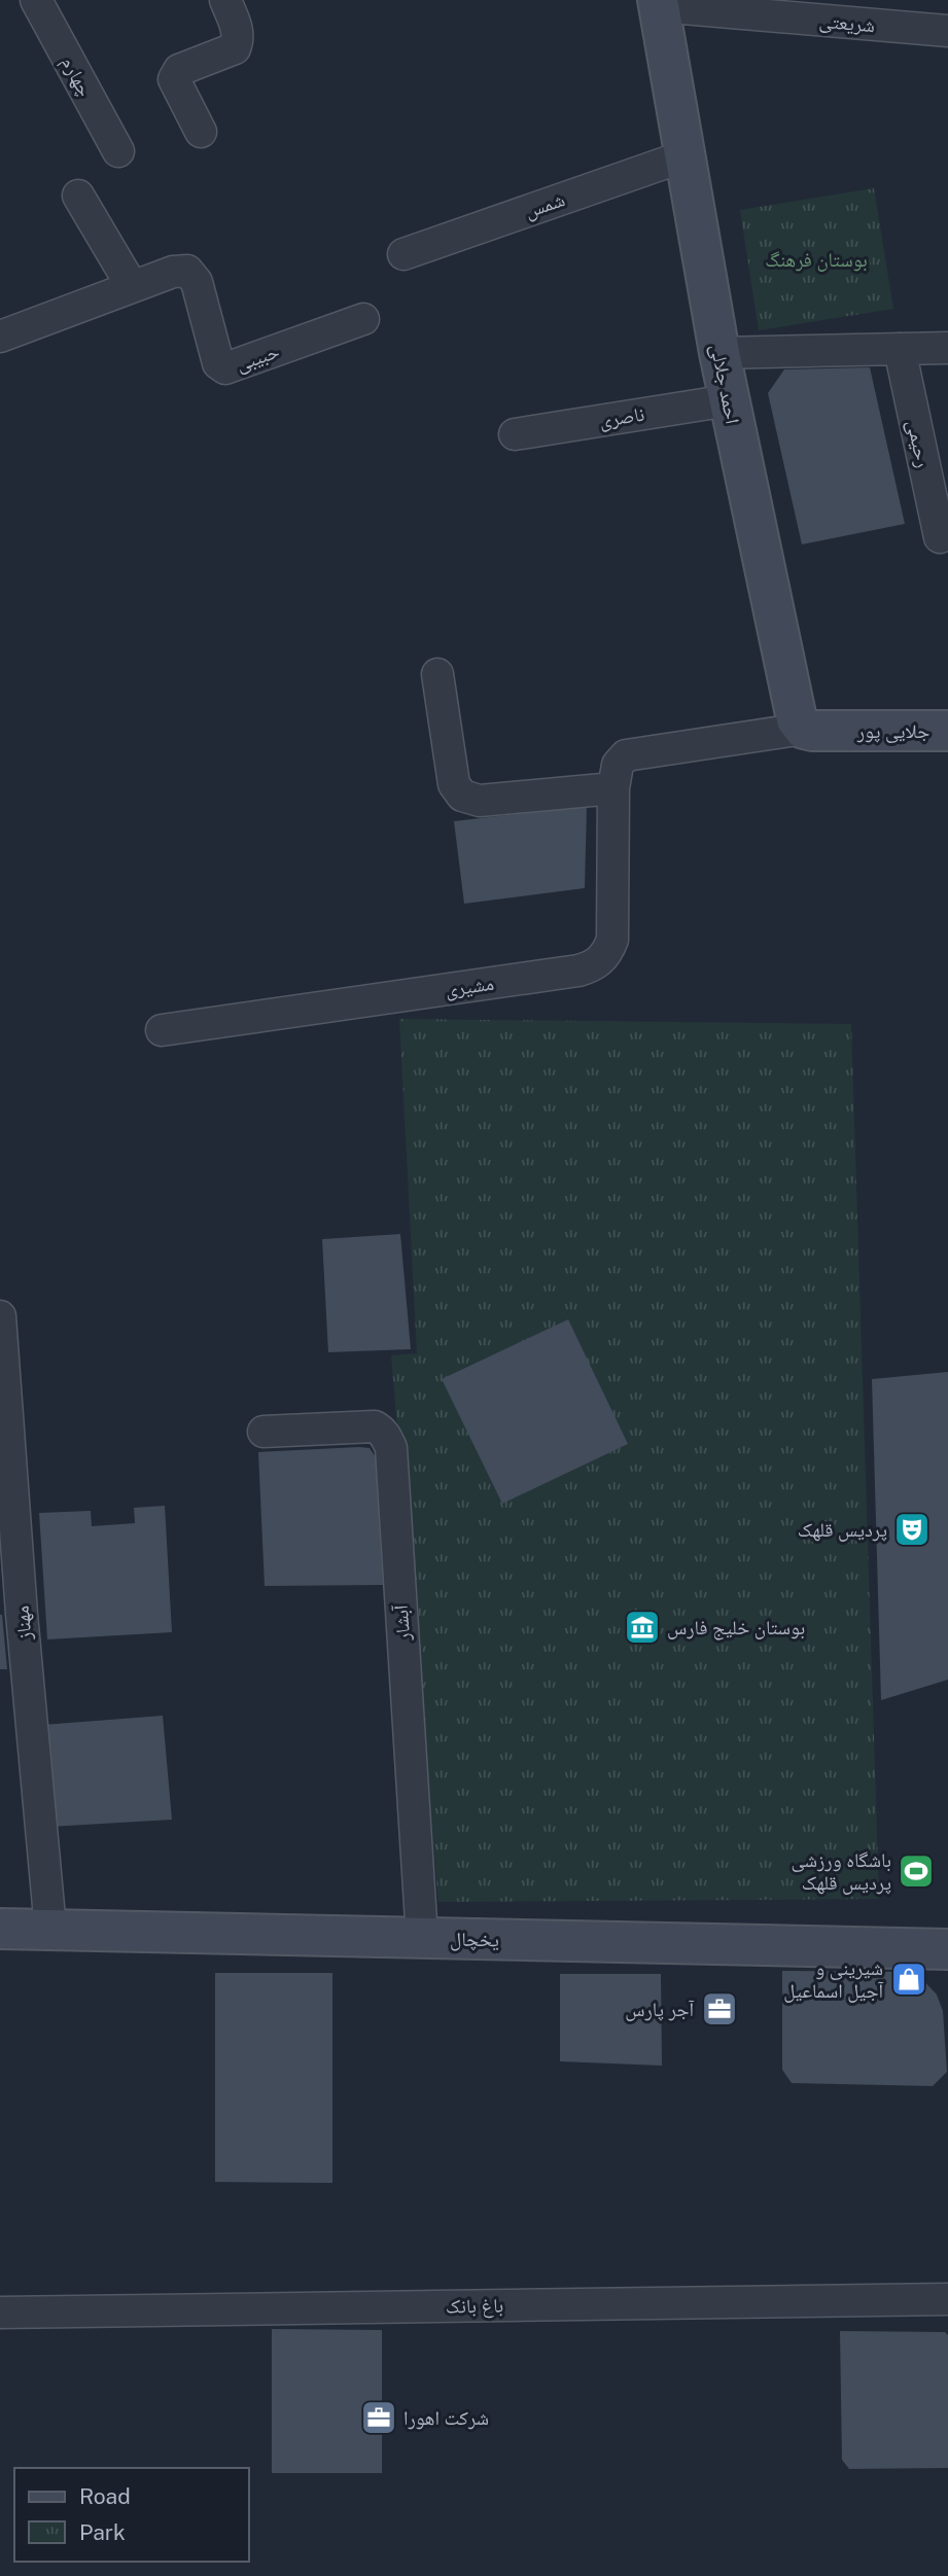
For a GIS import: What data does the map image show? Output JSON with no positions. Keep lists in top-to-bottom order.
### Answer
{
  "streets": {
    "street": [
      "شریعتی",
      "چهارم",
      "شمس",
      "حبیبی",
      "احمد جلالی",
      "ناصری",
      "رحیمی",
      "جلایی پور",
      "مشیری",
      "مهناز",
      "آبشار",
      "یخچال",
      "باغ بانک"
    ]
  },
  "crossings": [
    ["شریعتی", "احمد جلالی"],
    ["شمس", "احمد جلالی"],
    ["احمد جلالی", "ناصری"],
    ["احمد جلالی", "جلایی پور"],
    ["احمد جلالی", "مشیری"],
    ["جلایی پور", "مشیری"],
    ["مهناز", "یخچال"],
    ["آبشار", "یخچال"]
  ],
  "parks": ["بوستان فرهنگ"],
  "places": {
    "theatre": ["پردیس قلهک"],
    "museum": ["بوستان خلیج فارس"],
    "sports": ["باشگاه ورزشی پردیس قلهک"],
    "shop": ["شیرینی و آجیل اسماعيل"],
    "office": ["آجر پارس", "شرکت اهورا"]
  },
  "legend": ["Road", "Park"]
}
